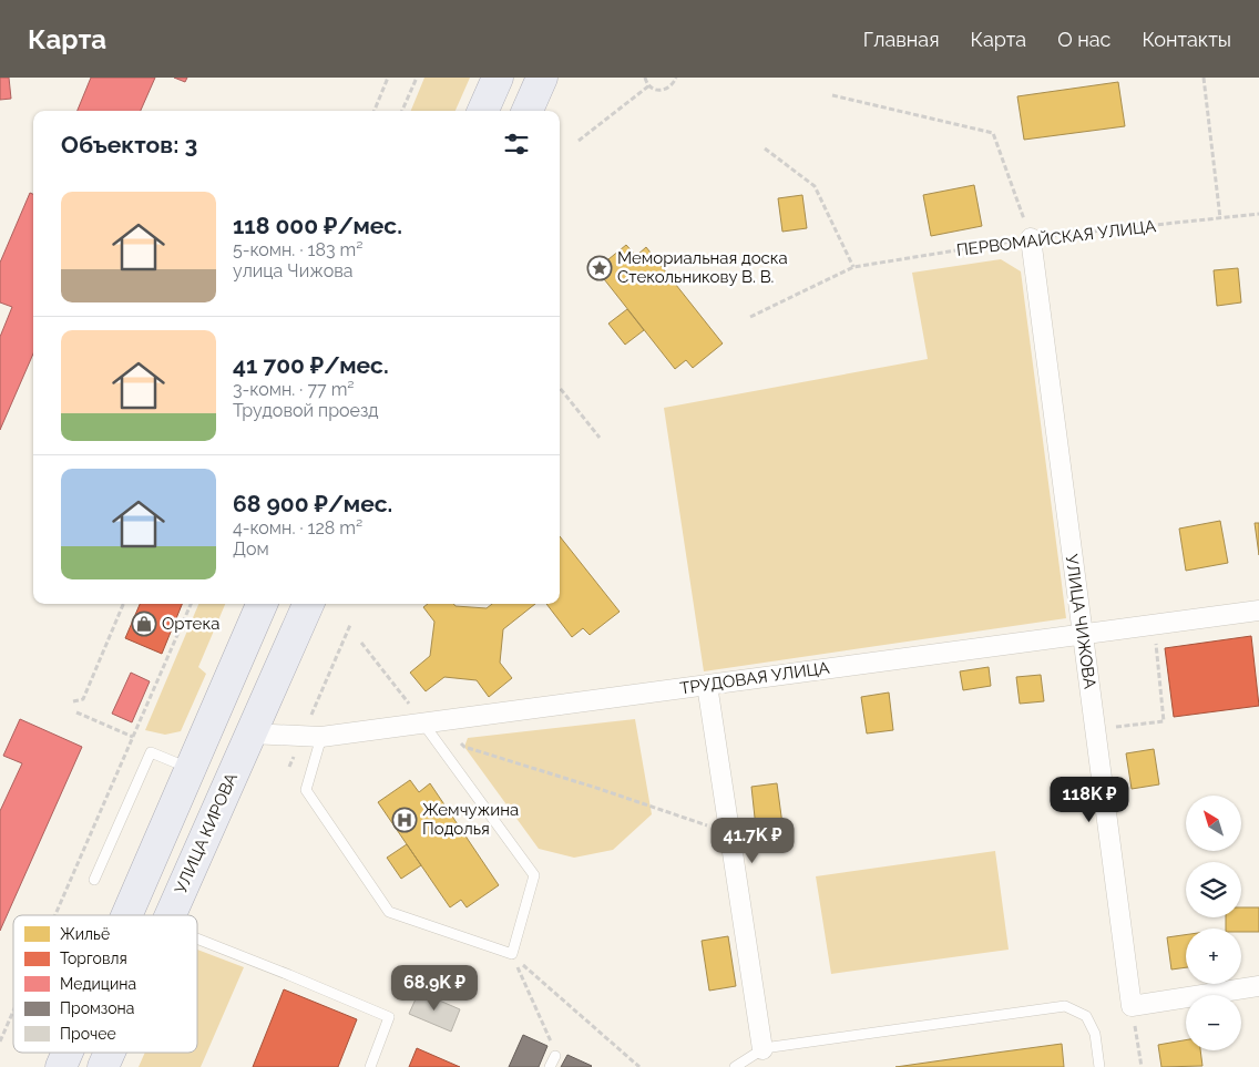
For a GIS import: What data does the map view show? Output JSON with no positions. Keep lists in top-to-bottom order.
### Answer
{
  "streets": {
    "main road": ["УЛИЦА КИРОВА"],
    "street": ["УЛИЦА ЧИЖОВА", "ТРУДОВАЯ УЛИЦА"],
    "path": ["ПЕРВОМАЙСКАЯ УЛИЦА"]
  },
  "crossings": [
    ["ПЕРВОМАЙСКАЯ УЛИЦА", "УЛИЦА ЧИЖОВА"],
    ["УЛИЦА ЧИЖОВА", "ТРУДОВАЯ УЛИЦА"],
    ["ТРУДОВАЯ УЛИЦА", "УЛИЦА КИРОВА"]
  ],
  "places": {
    "place": ["Мемориальная доска Стекольникову В. В."],
    "shop": ["Ортека"],
    "hospital": ["Жемчужина Подолья"]
  },
  "legend": [
    "Жильё",
    "Торговля",
    "Медицина",
    "Промзона",
    "Прочее"
  ],
  "north": "top left",
  "page": {
    "header": "Карта",
    "nav": [
      "Главная",
      "Карта",
      "О нас",
      "Контакты"
    ],
    "heading": "Объектов: 3",
    "list": [
      {
        "name": "118 000 ₽/мес.",
        "note": "5-комн. · 183 m² · улица Чижова"
      },
      {
        "name": "41 700 ₽/мес.",
        "note": "3-комн. · 77 m² · Трудовой проезд"
      },
      {
        "name": "68 900 ₽/мес.",
        "note": "4-комн. · 128 m² · Дом"
      }
    ],
    "price": ["118K ₽", "41.7K ₽", "68.9K ₽"],
    "map_buttons": ["+", "−"]
  }
}
